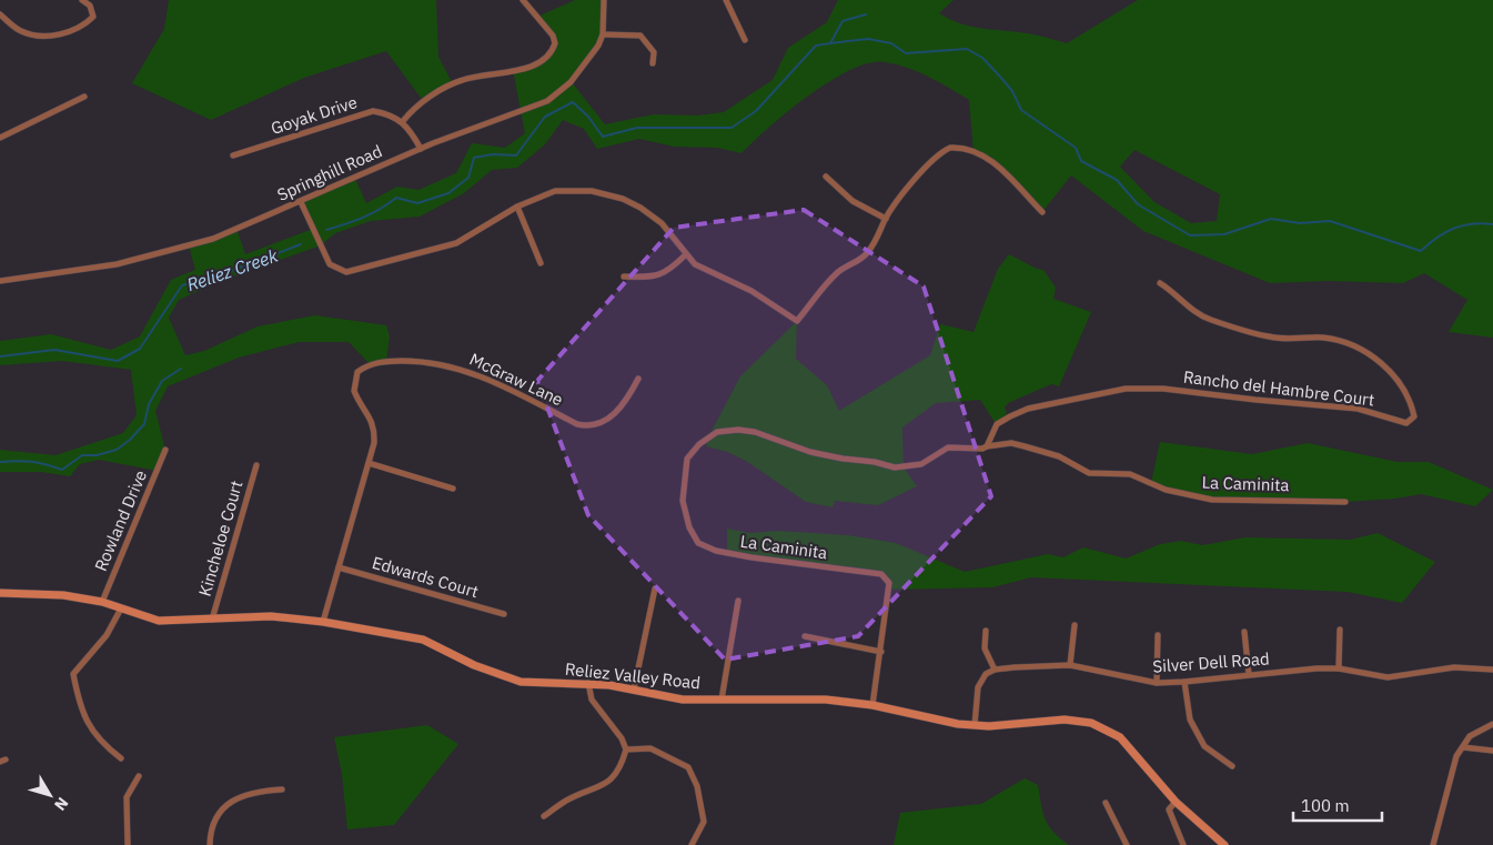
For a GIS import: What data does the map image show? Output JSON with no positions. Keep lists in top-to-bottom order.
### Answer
{
  "streets": {
    "main road": ["Reliez Valley Road"],
    "street": [
      "Goyak Drive",
      "Springhill Road",
      "McGraw Lane",
      "Rancho del Hambre Court",
      "La Caminita",
      "Rowland Drive",
      "Kincheloe Court",
      "Edwards Court",
      "Silver Dell Road"
    ]
  },
  "crossings": [
    ["McGraw Lane", "Edwards Court"],
    ["McGraw Lane", "Reliez Valley Road"],
    ["Rancho del Hambre Court", "La Caminita"],
    ["La Caminita", "Reliez Valley Road"],
    ["Rowland Drive", "Reliez Valley Road"],
    ["Kincheloe Court", "Reliez Valley Road"]
  ],
  "water": ["Reliez Creek"],
  "scale_bar": "100 m",
  "north": "bottom right"
}
